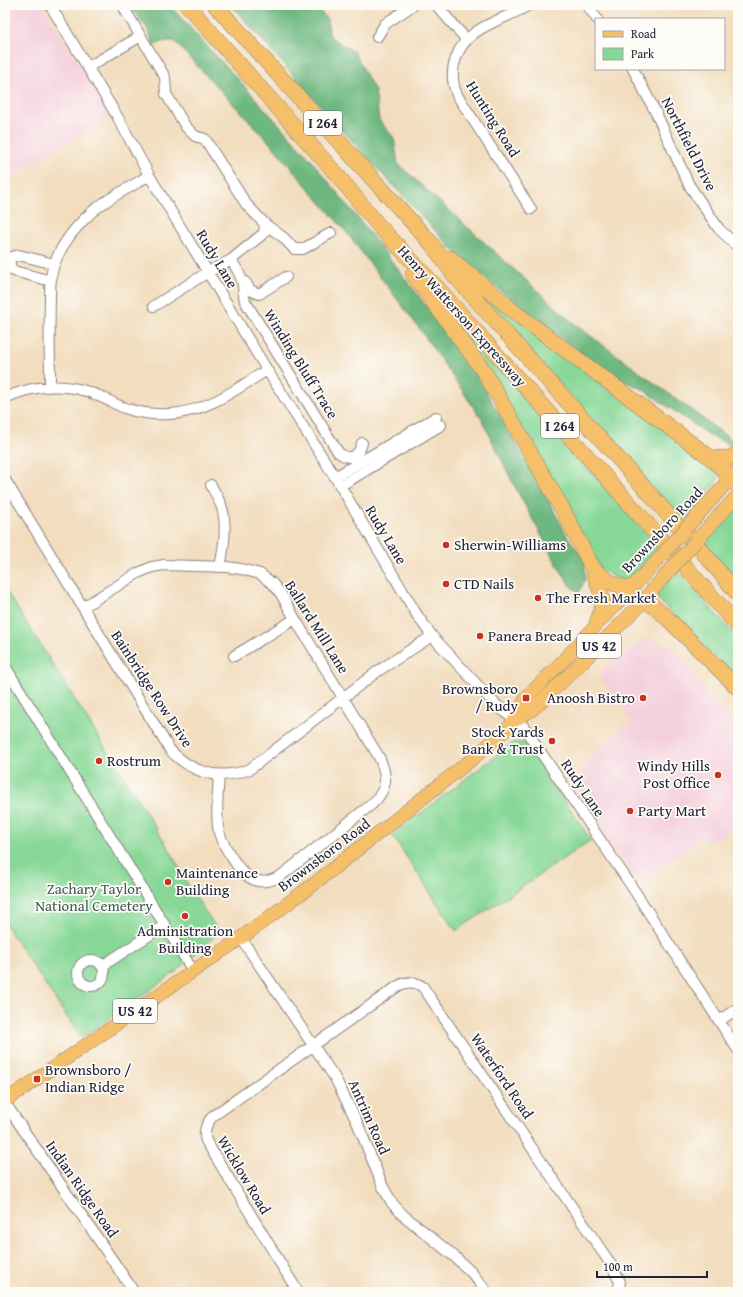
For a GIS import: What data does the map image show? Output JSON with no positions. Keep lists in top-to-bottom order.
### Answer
{
  "streets": {
    "highway": ["I 264", "Henry Watterson Expressway"],
    "main road": ["Brownsboro Road", "US 42"],
    "street": [
      "Hunting Road",
      "Northfield Drive",
      "Rudy Lane",
      "Winding Bluff Trace",
      "Ballard Mill Lane",
      "Bainbridge Row Drive",
      "Waterford Road",
      "Antrim Road",
      "Wicklow Road",
      "Indian Ridge Road"
    ]
  },
  "crossings": [
    ["Rudy Lane", "Brownsboro Road"],
    ["Rudy Lane", "Bainbridge Row Drive"],
    ["Brownsboro Road", "Antrim Road"],
    ["Brownsboro Road", "Indian Ridge Road"],
    ["Ballard Mill Lane", "Bainbridge Row Drive"],
    ["Waterford Road", "Antrim Road"],
    ["Waterford Road", "Wicklow Road"],
    ["Antrim Road", "Wicklow Road"]
  ],
  "parks": ["Zachary Taylor National Cemetery"],
  "places": {
    "other": [
      "Sherwin-Williams",
      "CTD Nails",
      "The Fresh Market",
      "Panera Bread",
      "Anoosh Bistro",
      "Stock Yards Bank & Trust",
      "Rostrum",
      "Windy Hills Post Office",
      "Party Mart",
      "Maintenance Building",
      "Administration Building"
    ],
    "transit": ["Brownsboro / Rudy", "Brownsboro / Indian Ridge"]
  },
  "legend": ["Road", "Park"],
  "scale_bar": "100 m"
}
